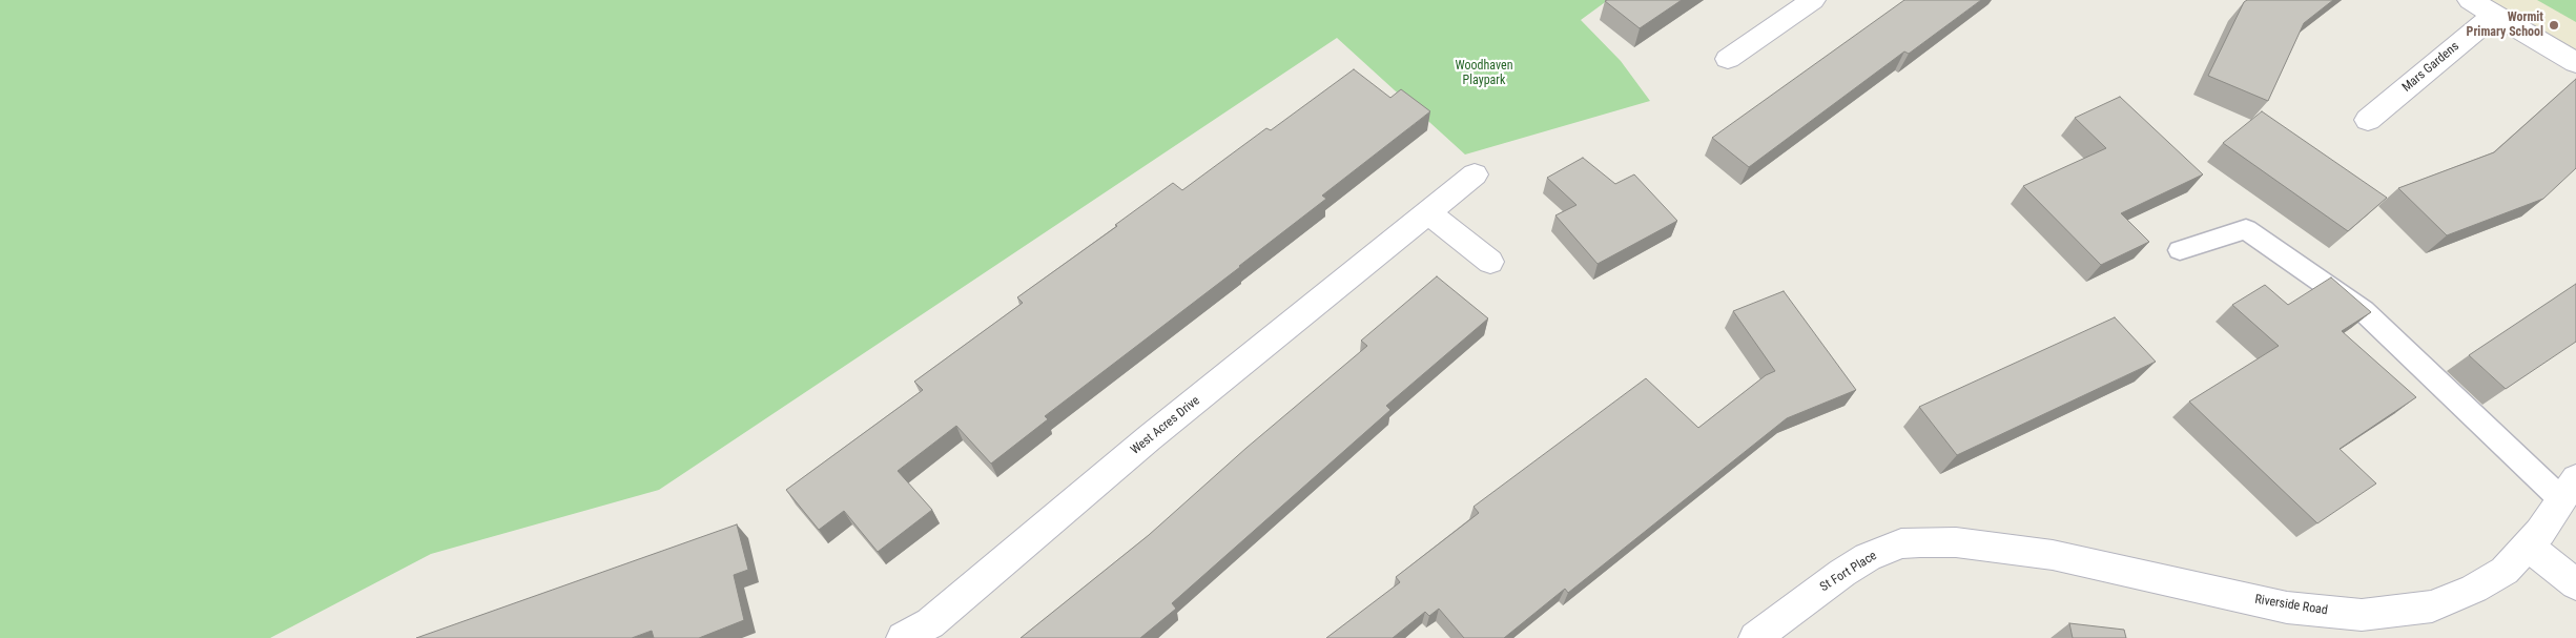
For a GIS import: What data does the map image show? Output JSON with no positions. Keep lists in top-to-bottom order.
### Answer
{
  "streets": {
    "street": [
      "Mars Gardens",
      "West Acres Drive",
      "St Fort Place",
      "Riverside Road"
    ]
  },
  "crossings": [
    ["St Fort Place", "Riverside Road"]
  ],
  "parks": ["Woodhaven Playpark"],
  "places": ["Wormit Primary School"]
}
